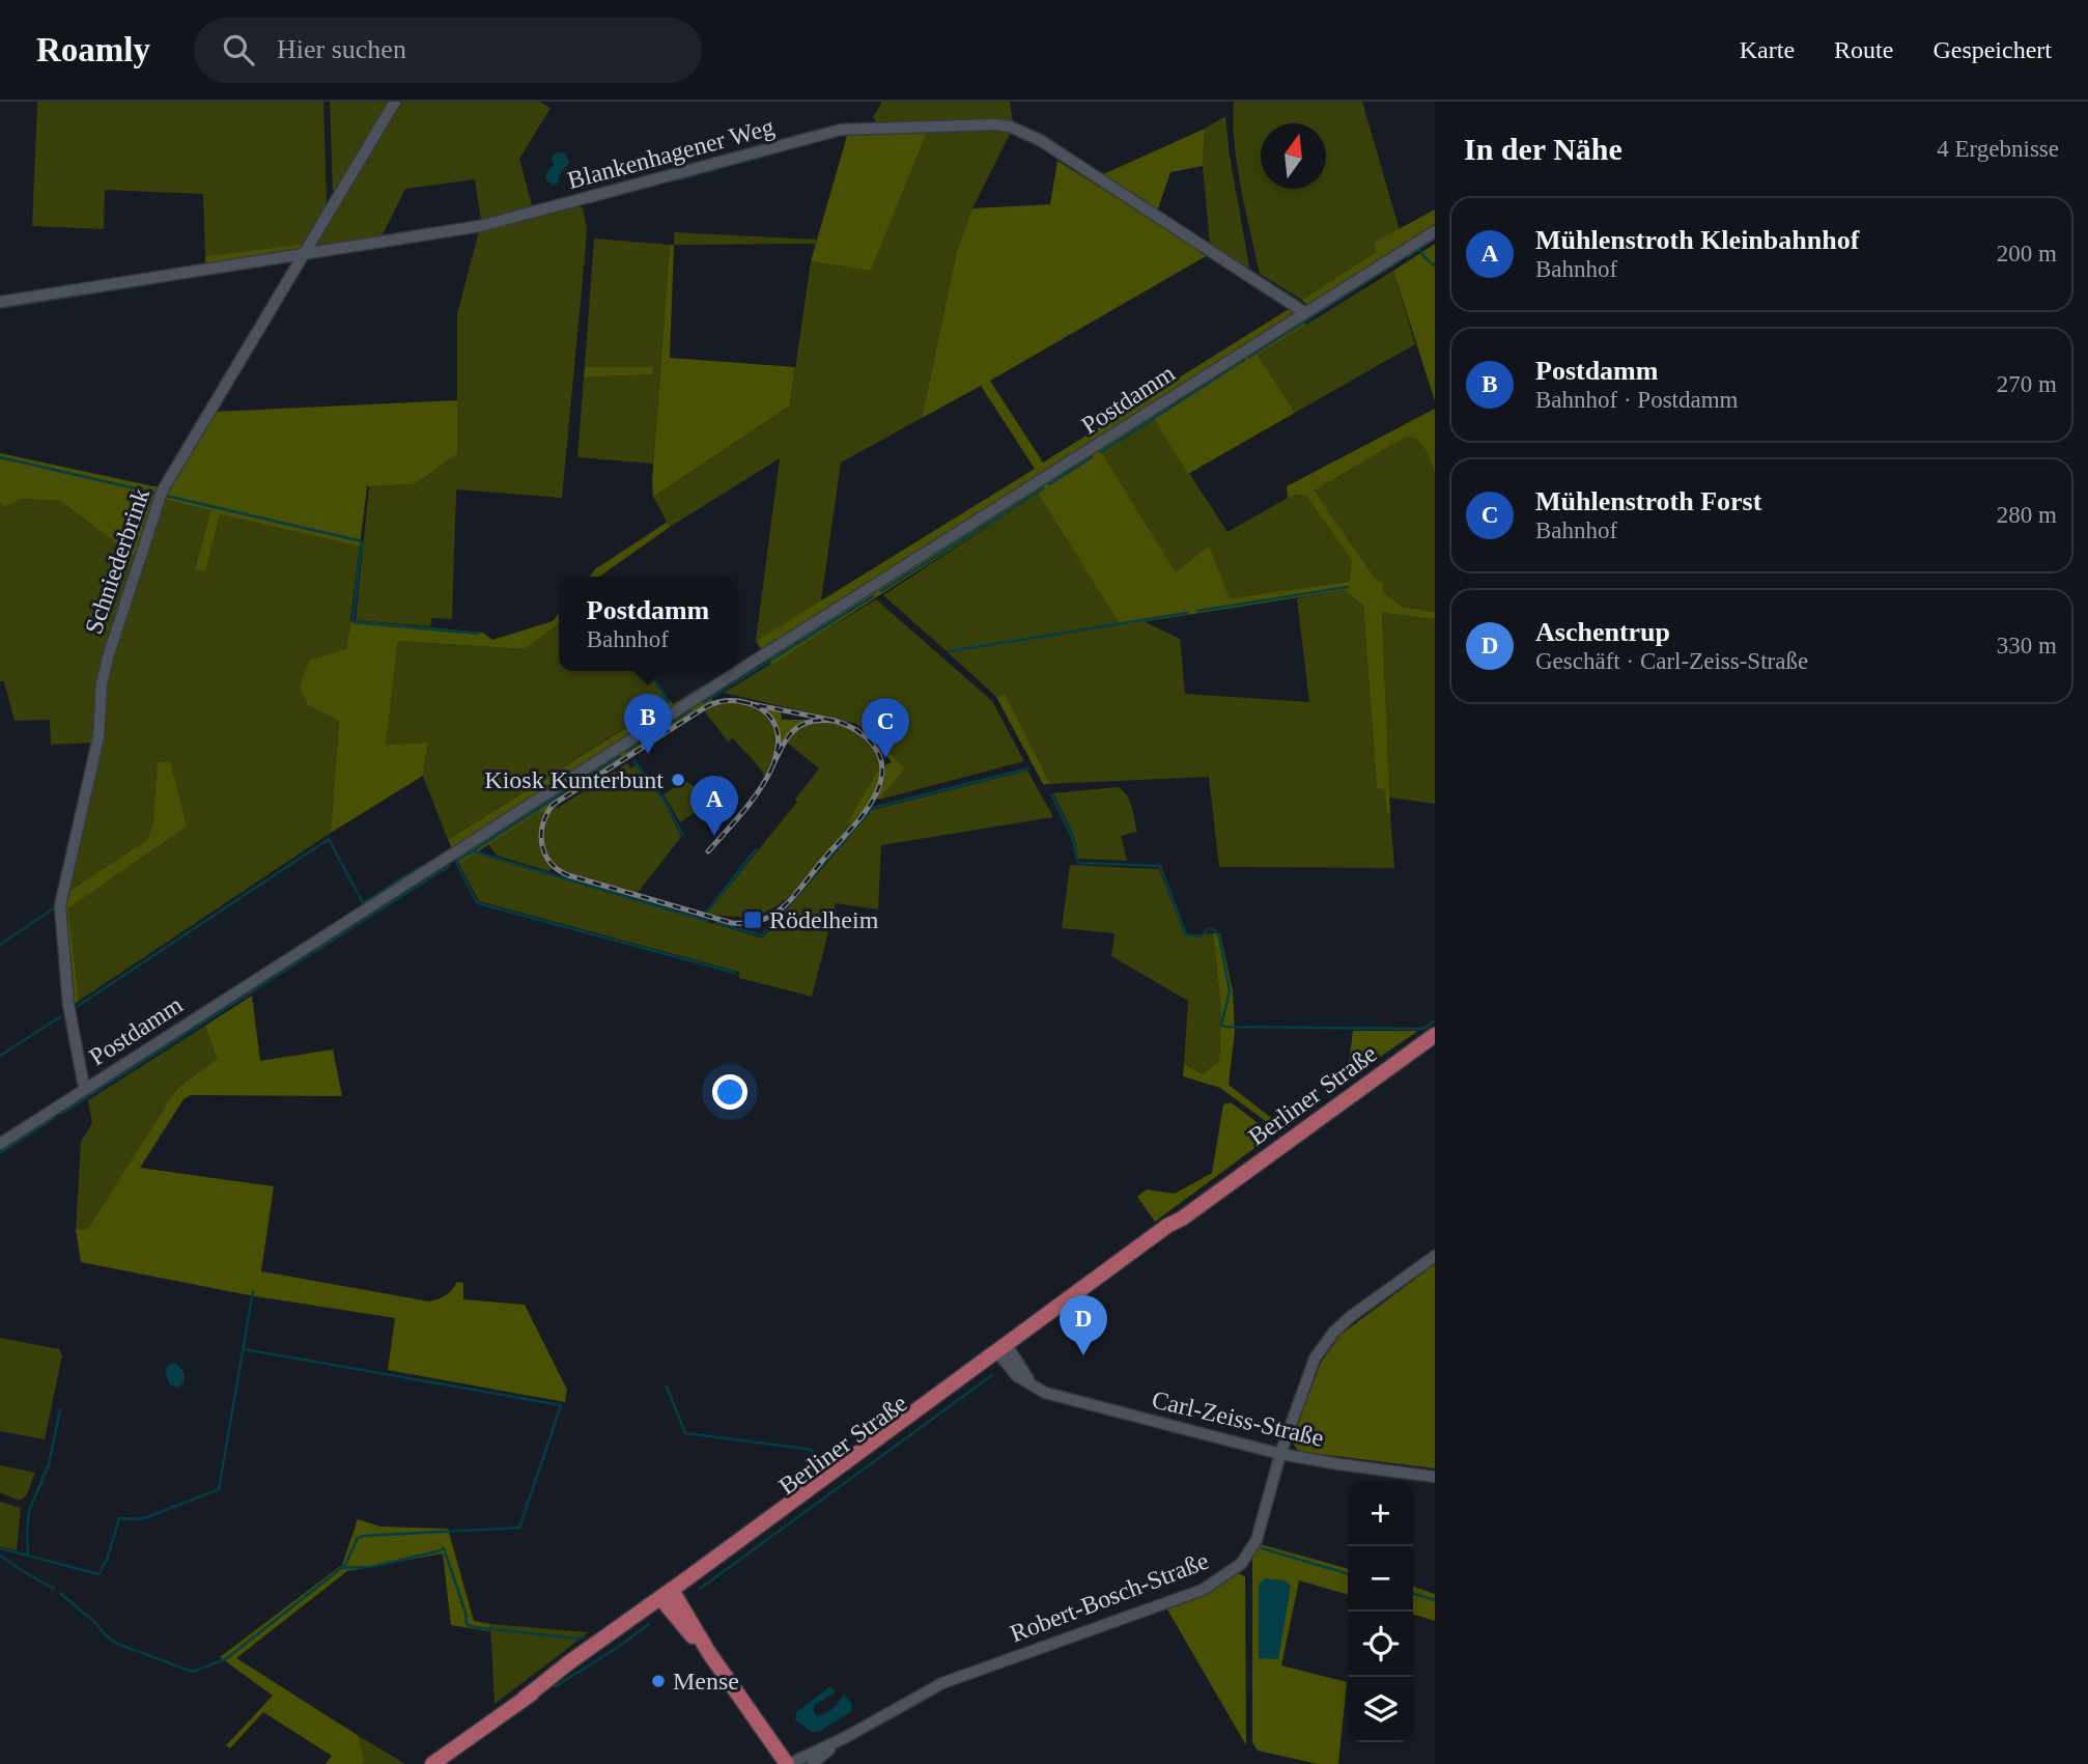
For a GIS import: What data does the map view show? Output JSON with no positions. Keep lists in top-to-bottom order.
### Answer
{
  "streets": {
    "main road": ["Berliner Straße"],
    "street": [
      "Blankenhagener Weg",
      "Postdamm",
      "Schniederbrink",
      "Carl-Zeiss-Straße",
      "Robert-Bosch-Straße"
    ]
  },
  "crossings": [
    ["Blankenhagener Weg", "Postdamm"],
    ["Blankenhagener Weg", "Schniederbrink"],
    ["Postdamm", "Schniederbrink"],
    ["Berliner Straße", "Carl-Zeiss-Straße"],
    ["Carl-Zeiss-Straße", "Robert-Bosch-Straße"]
  ],
  "places": {
    "other": ["Kiosk Kunterbunt", "Mense"],
    "transit": ["Rödelheim"]
  },
  "north": "top",
  "page": {
    "header": "Roamly",
    "search": "Hier suchen",
    "nav": ["Karte", "Route", "Gespeichert"],
    "heading": ["In der Nähe", "4 Ergebnisse"],
    "list": [
      {
        "mark": "A",
        "name": "Mühlenstroth Kleinbahnhof",
        "note": "Bahnhof",
        "value": "200 m"
      },
      {
        "mark": "B",
        "name": "Postdamm",
        "note": "Bahnhof · Postdamm",
        "value": "270 m"
      },
      {
        "mark": "C",
        "name": "Mühlenstroth Forst",
        "note": "Bahnhof",
        "value": "280 m"
      },
      {
        "mark": "D",
        "name": "Aschentrup",
        "note": "Geschäft · Carl-Zeiss-Straße",
        "value": "330 m"
      }
    ],
    "popup": ["Postdamm", "Bahnhof"],
    "pins": [
      "B",
      "C",
      "A",
      "D"
    ],
    "map_buttons": ["+", "−"]
  }
}
